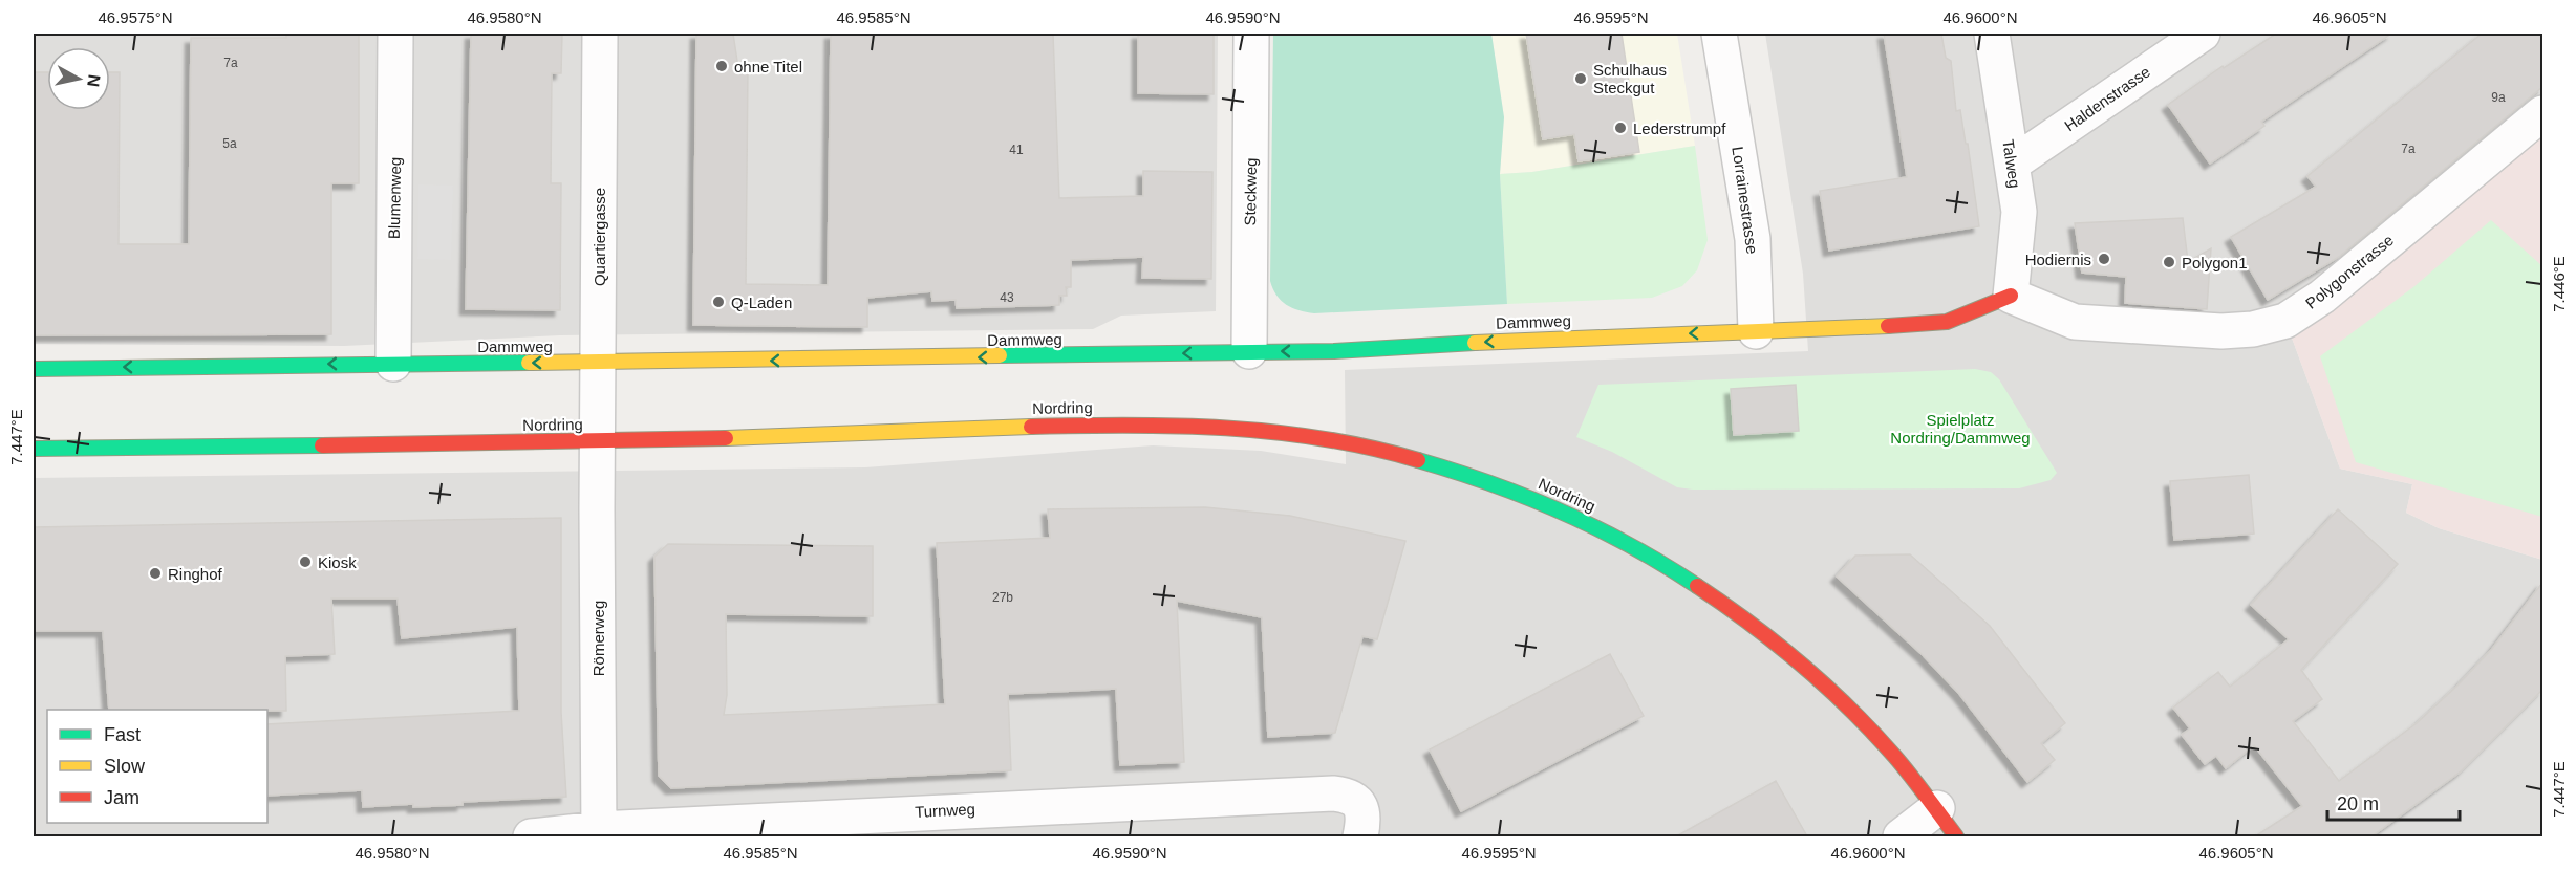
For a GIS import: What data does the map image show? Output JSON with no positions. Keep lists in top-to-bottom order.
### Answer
{
  "streets": {
    "main road": ["Dammweg", "Nordring"],
    "street": [
      "Haldenstrasse",
      "Talweg",
      "Steckweg",
      "Blumenweg",
      "Lorrainestrasse",
      "Quartiergasse",
      "Polygonstrasse",
      "Römerweg",
      "Turnweg"
    ]
  },
  "crossings": [
    ["Haldenstrasse", "Talweg"],
    ["Talweg", "Polygonstrasse"],
    ["Talweg", "Dammweg"],
    ["Steckweg", "Dammweg"],
    ["Blumenweg", "Dammweg"],
    ["Lorrainestrasse", "Dammweg"],
    ["Quartiergasse", "Dammweg"],
    ["Quartiergasse", "Nordring"],
    ["Quartiergasse", "Römerweg"],
    ["Polygonstrasse", "Dammweg"],
    ["Nordring", "Römerweg"],
    ["Römerweg", "Turnweg"]
  ],
  "one_way": ["Dammweg"],
  "parks": ["Spielplatz Nordring/Dammweg"],
  "places": [
    "ohne Titel",
    "Schulhaus Steckgut",
    "Lederstrumpf",
    "Hodiernis",
    "Polygon1",
    "Q-Laden",
    "Kiosk",
    "Ringhof"
  ],
  "house_numbers": [
    "7a",
    "9a",
    "5a",
    "7a",
    "41",
    "43",
    "27b"
  ],
  "legend": ["Fast", "Slow", "Jam"],
  "scale_bar": "20 m",
  "north": "right",
  "coordinates": [
    "46.9575°N",
    "46.9580°N",
    "46.9585°N",
    "46.9590°N",
    "46.9595°N",
    "46.9600°N",
    "46.9605°N",
    "7.446°E",
    "7.447°E"
  ]
}
